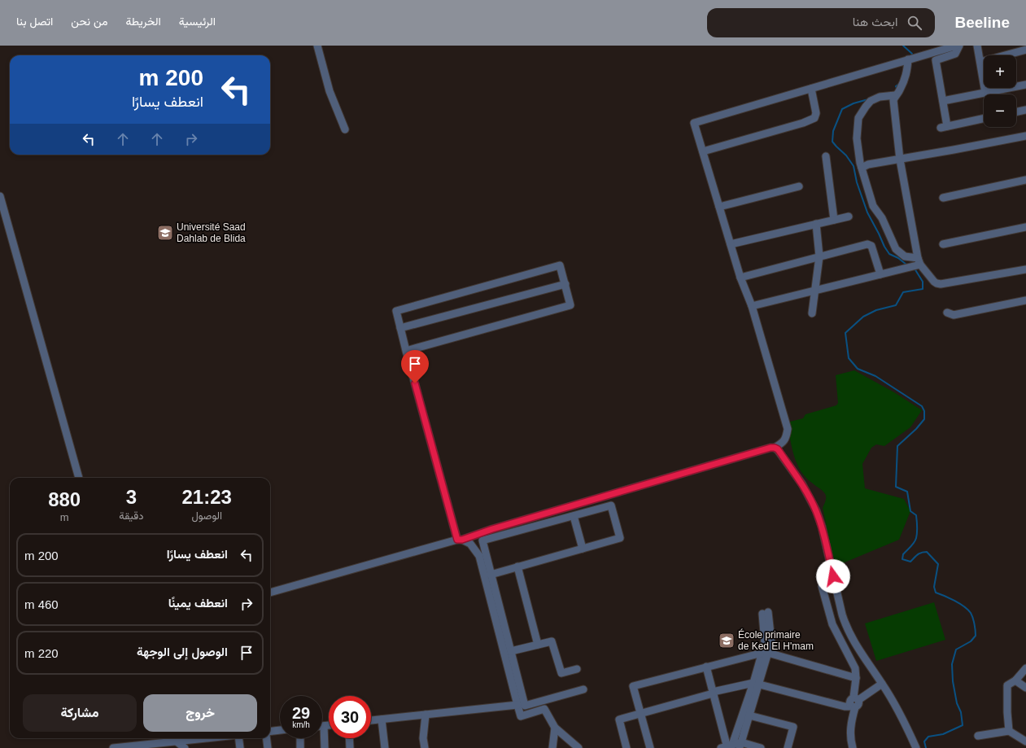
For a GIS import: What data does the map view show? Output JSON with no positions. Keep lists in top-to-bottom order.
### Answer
{
  "places": {
    "school or university": ["Université Saad Dahlab de Blida", "École primaire de Ked El H'mam"]
  },
  "page": {
    "header": "Beeline",
    "search": "ابحث هنا",
    "nav": [
      "الرئيسية",
      "الخريطة",
      "من نحن",
      "اتصل بنا"
    ],
    "map_buttons": ["+", "−"],
    "turn": ["200 m", "انعطف يسارًا"],
    "eta": [
      "21:23",
      "الوصول",
      "3",
      "دقيقة",
      "880",
      "m"
    ],
    "list": [
      {
        "name": "انعطف يسارًا",
        "value": "200 m"
      },
      {
        "name": "انعطف يمينًا",
        "value": "460 m"
      },
      {
        "name": "الوصول إلى الوجهة",
        "value": "220 m"
      }
    ],
    "buttons": ["خروج", "مشاركة"],
    "speed": "29 km/h",
    "limit": "30"
  }
}
